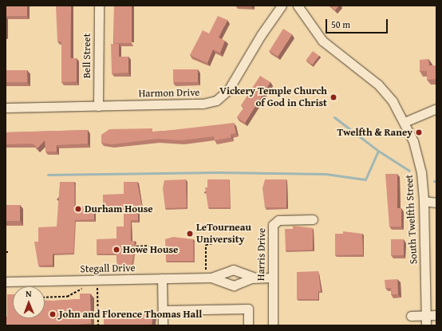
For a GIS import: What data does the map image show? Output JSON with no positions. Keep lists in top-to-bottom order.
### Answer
{
  "streets": {
    "street": [
      "Bell Street",
      "Harmon Drive",
      "South Twelfth Street",
      "Harris Drive",
      "Stegall Drive"
    ]
  },
  "crossings": [
    ["Bell Street", "Harmon Drive"],
    ["Harris Drive", "Stegall Drive"]
  ],
  "places": [
    "Vickery Temple Church of God in Christ",
    "Twelfth & Raney",
    "Durham House",
    "LeTourneau University",
    "Howe House",
    "John and Florence Thomas Hall"
  ],
  "scale_bar": "50 m",
  "north": "top"
}
